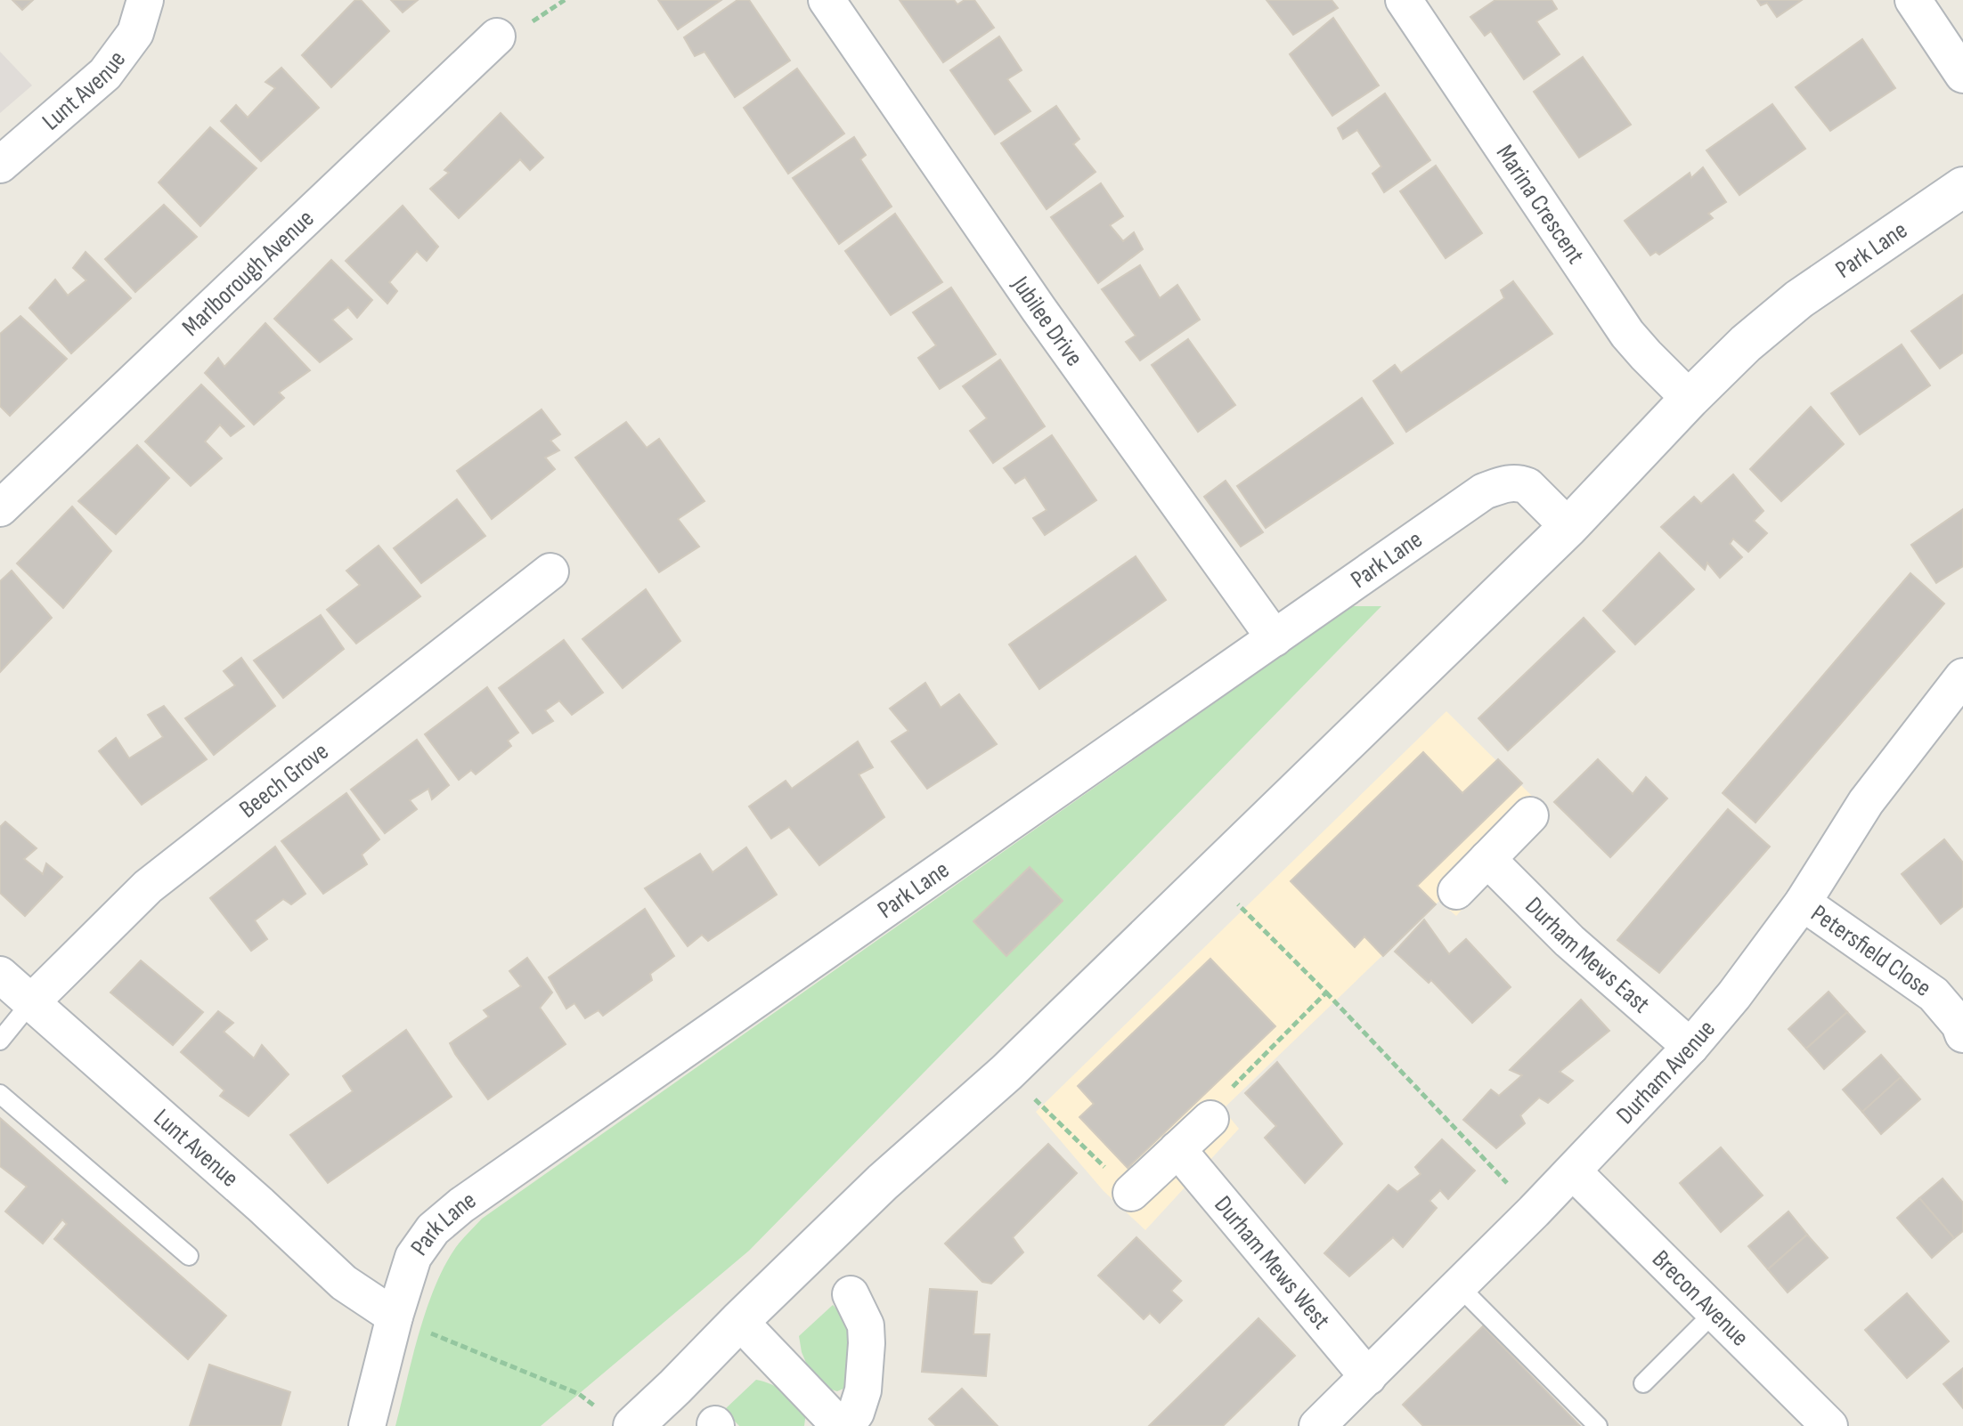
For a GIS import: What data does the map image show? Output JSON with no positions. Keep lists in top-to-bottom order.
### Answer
{
  "streets": {
    "street": [
      "Lunt Avenue",
      "Marina Crescent",
      "Park Lane",
      "Marlborough Avenue",
      "Jubilee Drive",
      "Beech Grove",
      "Petersfield Close",
      "Durham Mews East",
      "Durham Avenue",
      "Durham Mews West",
      "Brecon Avenue"
    ]
  },
  "crossings": [
    ["Lunt Avenue", "Park Lane"],
    ["Lunt Avenue", "Beech Grove"],
    ["Marina Crescent", "Park Lane"],
    ["Park Lane", "Jubilee Drive"],
    ["Petersfield Close", "Durham Avenue"],
    ["Durham Mews East", "Durham Avenue"],
    ["Durham Avenue", "Durham Mews West"],
    ["Durham Avenue", "Brecon Avenue"]
  ]
}
